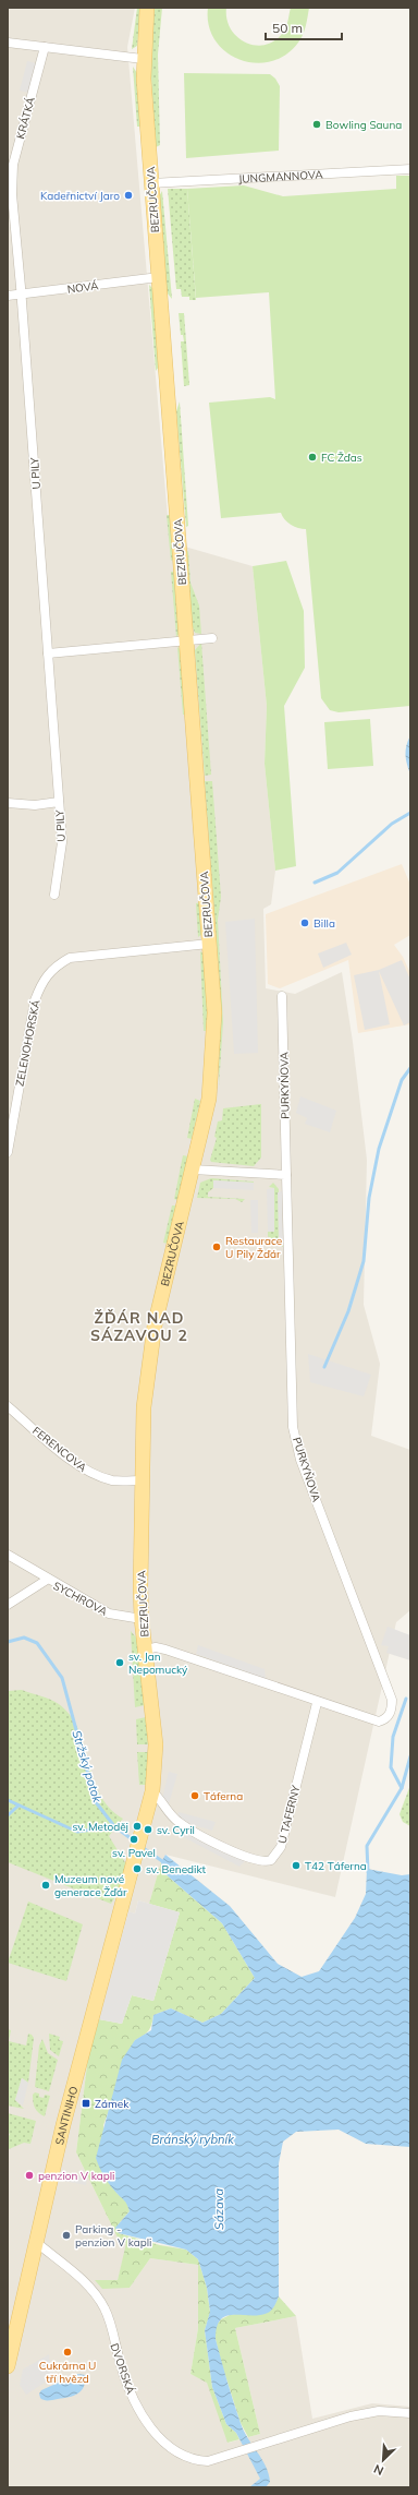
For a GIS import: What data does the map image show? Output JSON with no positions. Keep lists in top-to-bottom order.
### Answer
{
  "streets": {
    "main road": ["BEZRUČOVA", "SANTINIHO"],
    "street": [
      "KRÁTKÁ",
      "JUNGMANNOVA",
      "NOVÁ",
      "U PILY",
      "ZELENOHORSKÁ",
      "PURKYŇOVA",
      "FERENCOVA",
      "SYCHROVA",
      "U TAFERNY",
      "DVORSKÁ"
    ]
  },
  "crossings": [
    ["KRÁTKÁ", "NOVÁ"],
    ["KRÁTKÁ", "U PILY"],
    ["JUNGMANNOVA", "BEZRUČOVA"],
    ["BEZRUČOVA", "NOVÁ"],
    ["BEZRUČOVA", "ZELENOHORSKÁ"],
    ["BEZRUČOVA", "FERENCOVA"],
    ["BEZRUČOVA", "SYCHROVA"],
    ["BEZRUČOVA", "U TAFERNY"],
    ["BEZRUČOVA", "SANTINIHO"],
    ["NOVÁ", "U PILY"],
    ["PURKYŇOVA", "U TAFERNY"],
    ["U TAFERNY", "SANTINIHO"],
    ["SANTINIHO", "DVORSKÁ"]
  ],
  "districts": ["ŽĎÁR NAD SÁZAVOU 2"],
  "water": ["Stržský potok", "Bránský rybník", "Sázava"],
  "places": {
    "other": [
      "Bowling Sauna",
      "Kadeřnictví Jaro",
      "FC Žďas",
      "Billa",
      "Restaurace U Pily Žďár",
      "sv. Jan Nepomucký",
      "Táferna",
      "sv. Metoděj",
      "sv. Cyril",
      "sv. Pavel",
      "T42 Táferna",
      "sv. Benedikt",
      "Muzeum nové generace Žďár",
      "penzion V kapli",
      "Parking - penzion V kapli",
      "Cukrárna U tří hvězd"
    ],
    "transit": ["Zámek"]
  },
  "scale_bar": "50 m",
  "north": "bottom left"
}
